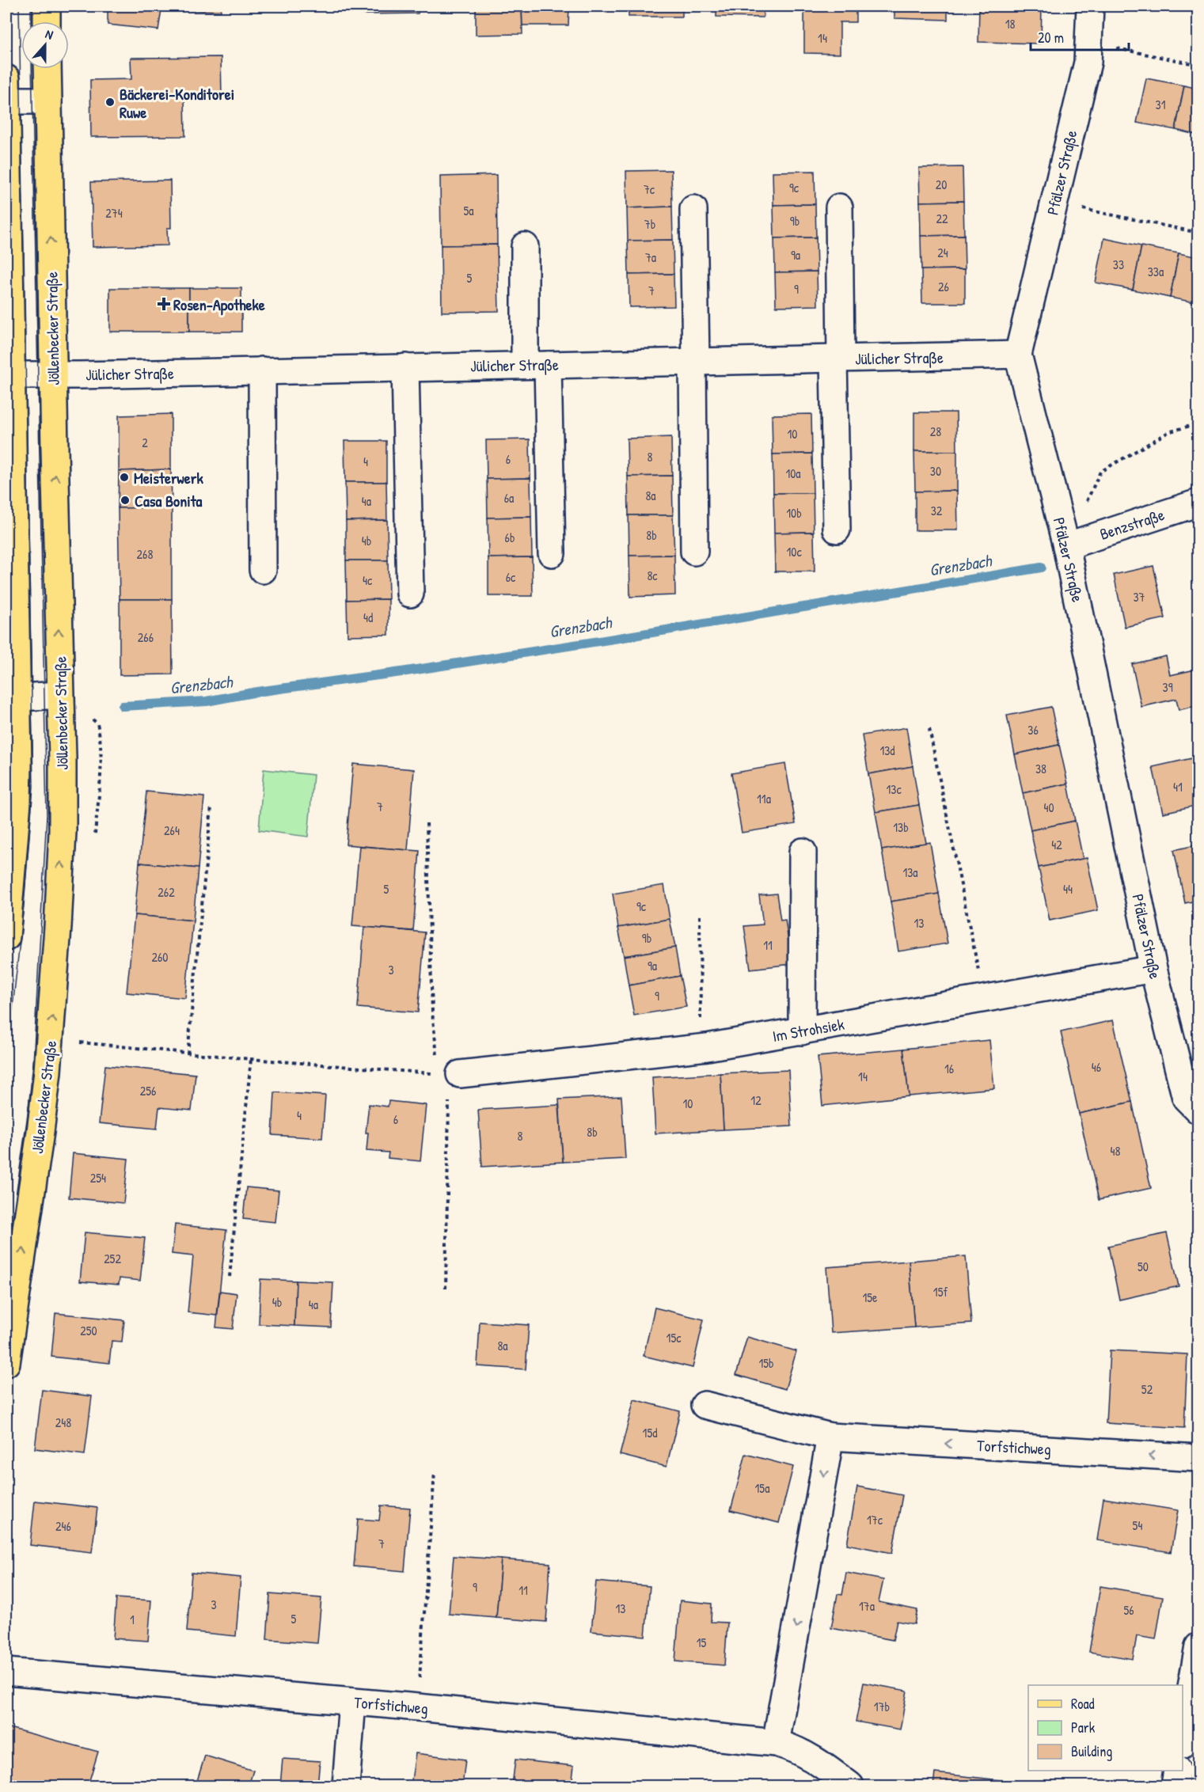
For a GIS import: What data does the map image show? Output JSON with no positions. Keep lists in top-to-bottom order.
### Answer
{
  "streets": {
    "main road": ["Jöllenbecker Straße"],
    "street": [
      "Pfälzer Straße",
      "Jülicher Straße",
      "Benzstraße",
      "Im Strohsiek",
      "Torfstichweg"
    ]
  },
  "crossings": [
    ["Pfälzer Straße", "Jülicher Straße"],
    ["Pfälzer Straße", "Benzstraße"],
    ["Pfälzer Straße", "Im Strohsiek"],
    ["Jöllenbecker Straße", "Jülicher Straße"]
  ],
  "water": ["Grenzbach"],
  "places": {
    "other": ["Bäckerei-Konditorei Ruwe", "Meisterwerk", "Casa Bonita"],
    "health": ["Rosen-Apotheke"]
  },
  "house_numbers": [
    "18",
    "14",
    "31",
    "20",
    "9c",
    "7c",
    "5a",
    "274",
    "22",
    "9b",
    "7b",
    "24",
    "9a",
    "7a",
    "33",
    "33a",
    "5",
    "26",
    "9",
    "7",
    "28",
    "10",
    "2",
    "8",
    "6",
    "4",
    "30",
    "10a",
    "8a",
    "6a",
    "4a",
    "32",
    "10b",
    "8b",
    "6b",
    "4b",
    "10c",
    "268",
    "8c",
    "6c",
    "4c",
    "37",
    "4d",
    "266",
    "39",
    "36",
    "13d",
    "38",
    "41",
    "13c",
    "11a",
    "7",
    "40",
    "13b",
    "264",
    "42",
    "13a",
    "5",
    "44",
    "262",
    "9c",
    "13",
    "9b",
    "11",
    "260",
    "9a",
    "3",
    "9",
    "46",
    "16",
    "14",
    "256",
    "12",
    "10",
    "4",
    "6",
    "8b",
    "8",
    "48",
    "254",
    "252",
    "50",
    "15f",
    "15e",
    "4b",
    "4a",
    "250",
    "15c",
    "8a",
    "15b",
    "52",
    "248",
    "15d",
    "15a",
    "17c",
    "54",
    "246",
    "7",
    "9",
    "11",
    "3",
    "17a",
    "13",
    "56",
    "5",
    "1",
    "15",
    "17b"
  ],
  "legend": ["Road", "Park", "Building"],
  "scale_bar": "20 m",
  "north": "top"
}
